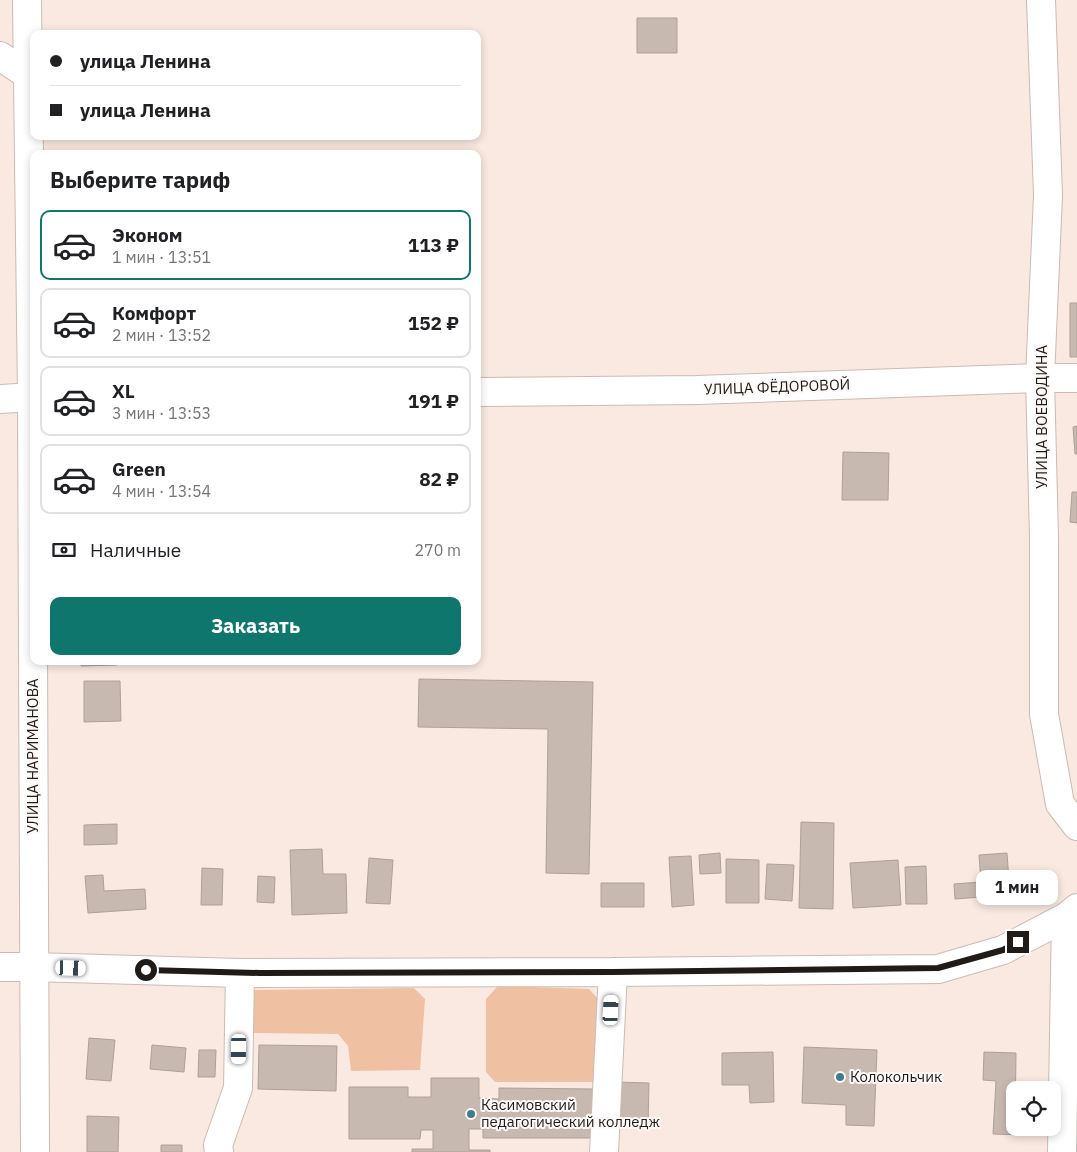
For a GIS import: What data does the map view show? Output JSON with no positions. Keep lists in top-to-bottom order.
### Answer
{
  "streets": {
    "street": ["УЛИЦА ФЁДОРОВОЙ", "УЛИЦА ВОЕВОДИНА", "УЛИЦА НАРИМАНОВА"]
  },
  "crossings": [
    ["УЛИЦА ФЁДОРОВОЙ", "УЛИЦА ВОЕВОДИНА"]
  ],
  "places": ["Колокольчик", "Касимовский педагогический колледж"],
  "page": {
    "banner": ["улица Ленина", "улица Ленина"],
    "heading": "Выберите тариф",
    "list": [
      {
        "name": "Эконом",
        "note": "1 мин · 13:51",
        "value": "113 ₽"
      },
      {
        "name": "Комфорт",
        "note": "2 мин · 13:52",
        "value": "152 ₽"
      },
      {
        "name": "XL",
        "note": "3 мин · 13:53",
        "value": "191 ₽"
      },
      {
        "name": "Green",
        "note": "4 мин · 13:54",
        "value": "82 ₽"
      }
    ],
    "pay": ["Наличные", "270 m"],
    "buttons": "Заказать",
    "bubble": "1 мин"
  }
}
